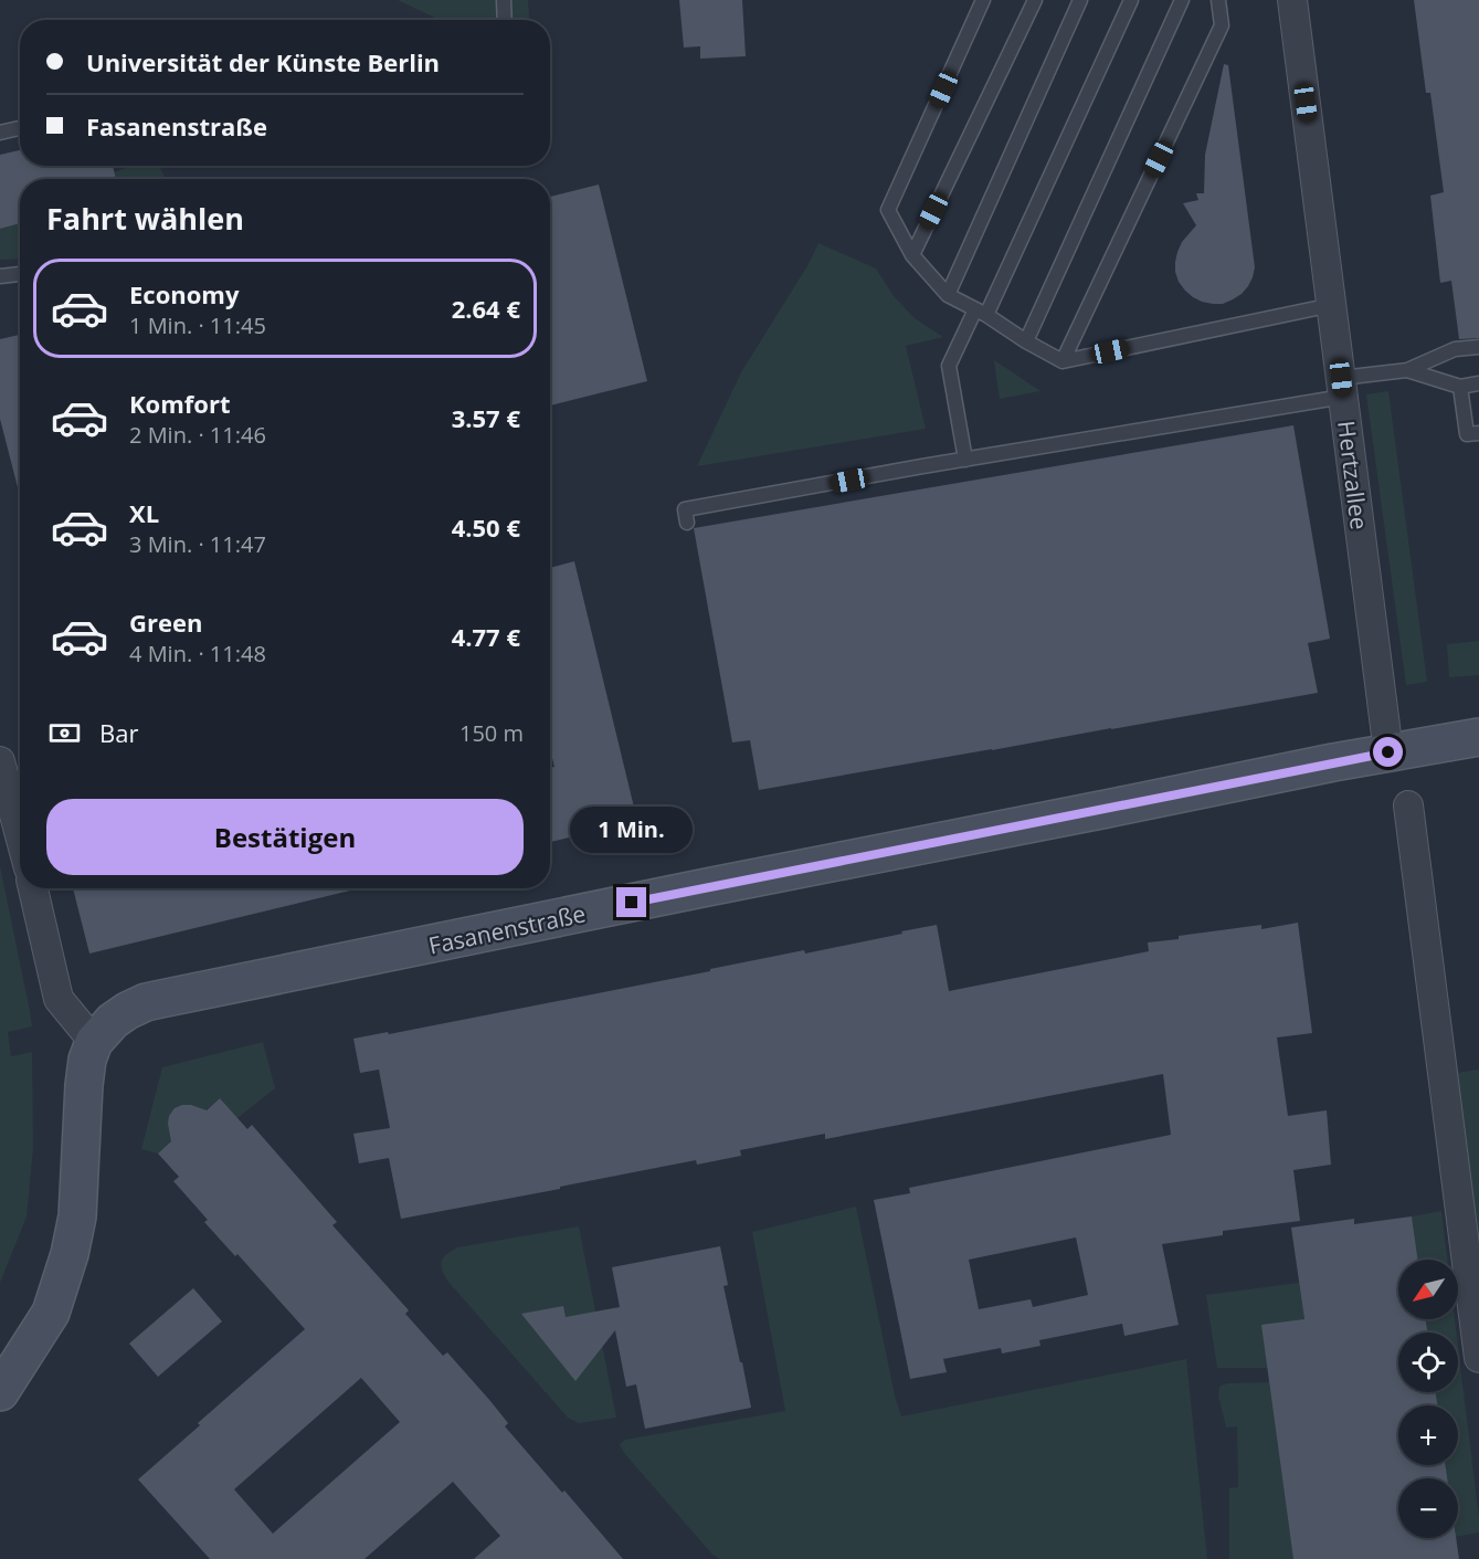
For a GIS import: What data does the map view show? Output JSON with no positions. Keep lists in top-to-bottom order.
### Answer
{
  "streets": {
    "street": ["Hertzallee", "Fasanenstraße"]
  },
  "crossings": [
    ["Hertzallee", "Fasanenstraße"]
  ],
  "north": "bottom left",
  "page": {
    "banner": ["Universität der Künste Berlin", "Fasanenstraße"],
    "heading": "Fahrt wählen",
    "list": [
      {
        "name": "Economy",
        "note": "1 Min. · 11:45",
        "value": "2.64 €"
      },
      {
        "name": "Komfort",
        "note": "2 Min. · 11:46",
        "value": "3.57 €"
      },
      {
        "name": "XL",
        "note": "3 Min. · 11:47",
        "value": "4.50 €"
      },
      {
        "name": "Green",
        "note": "4 Min. · 11:48",
        "value": "4.77 €"
      }
    ],
    "pay": ["Bar", "150 m"],
    "buttons": "Bestätigen",
    "bubble": "1 Min.",
    "map_buttons": ["+", "−"]
  }
}
